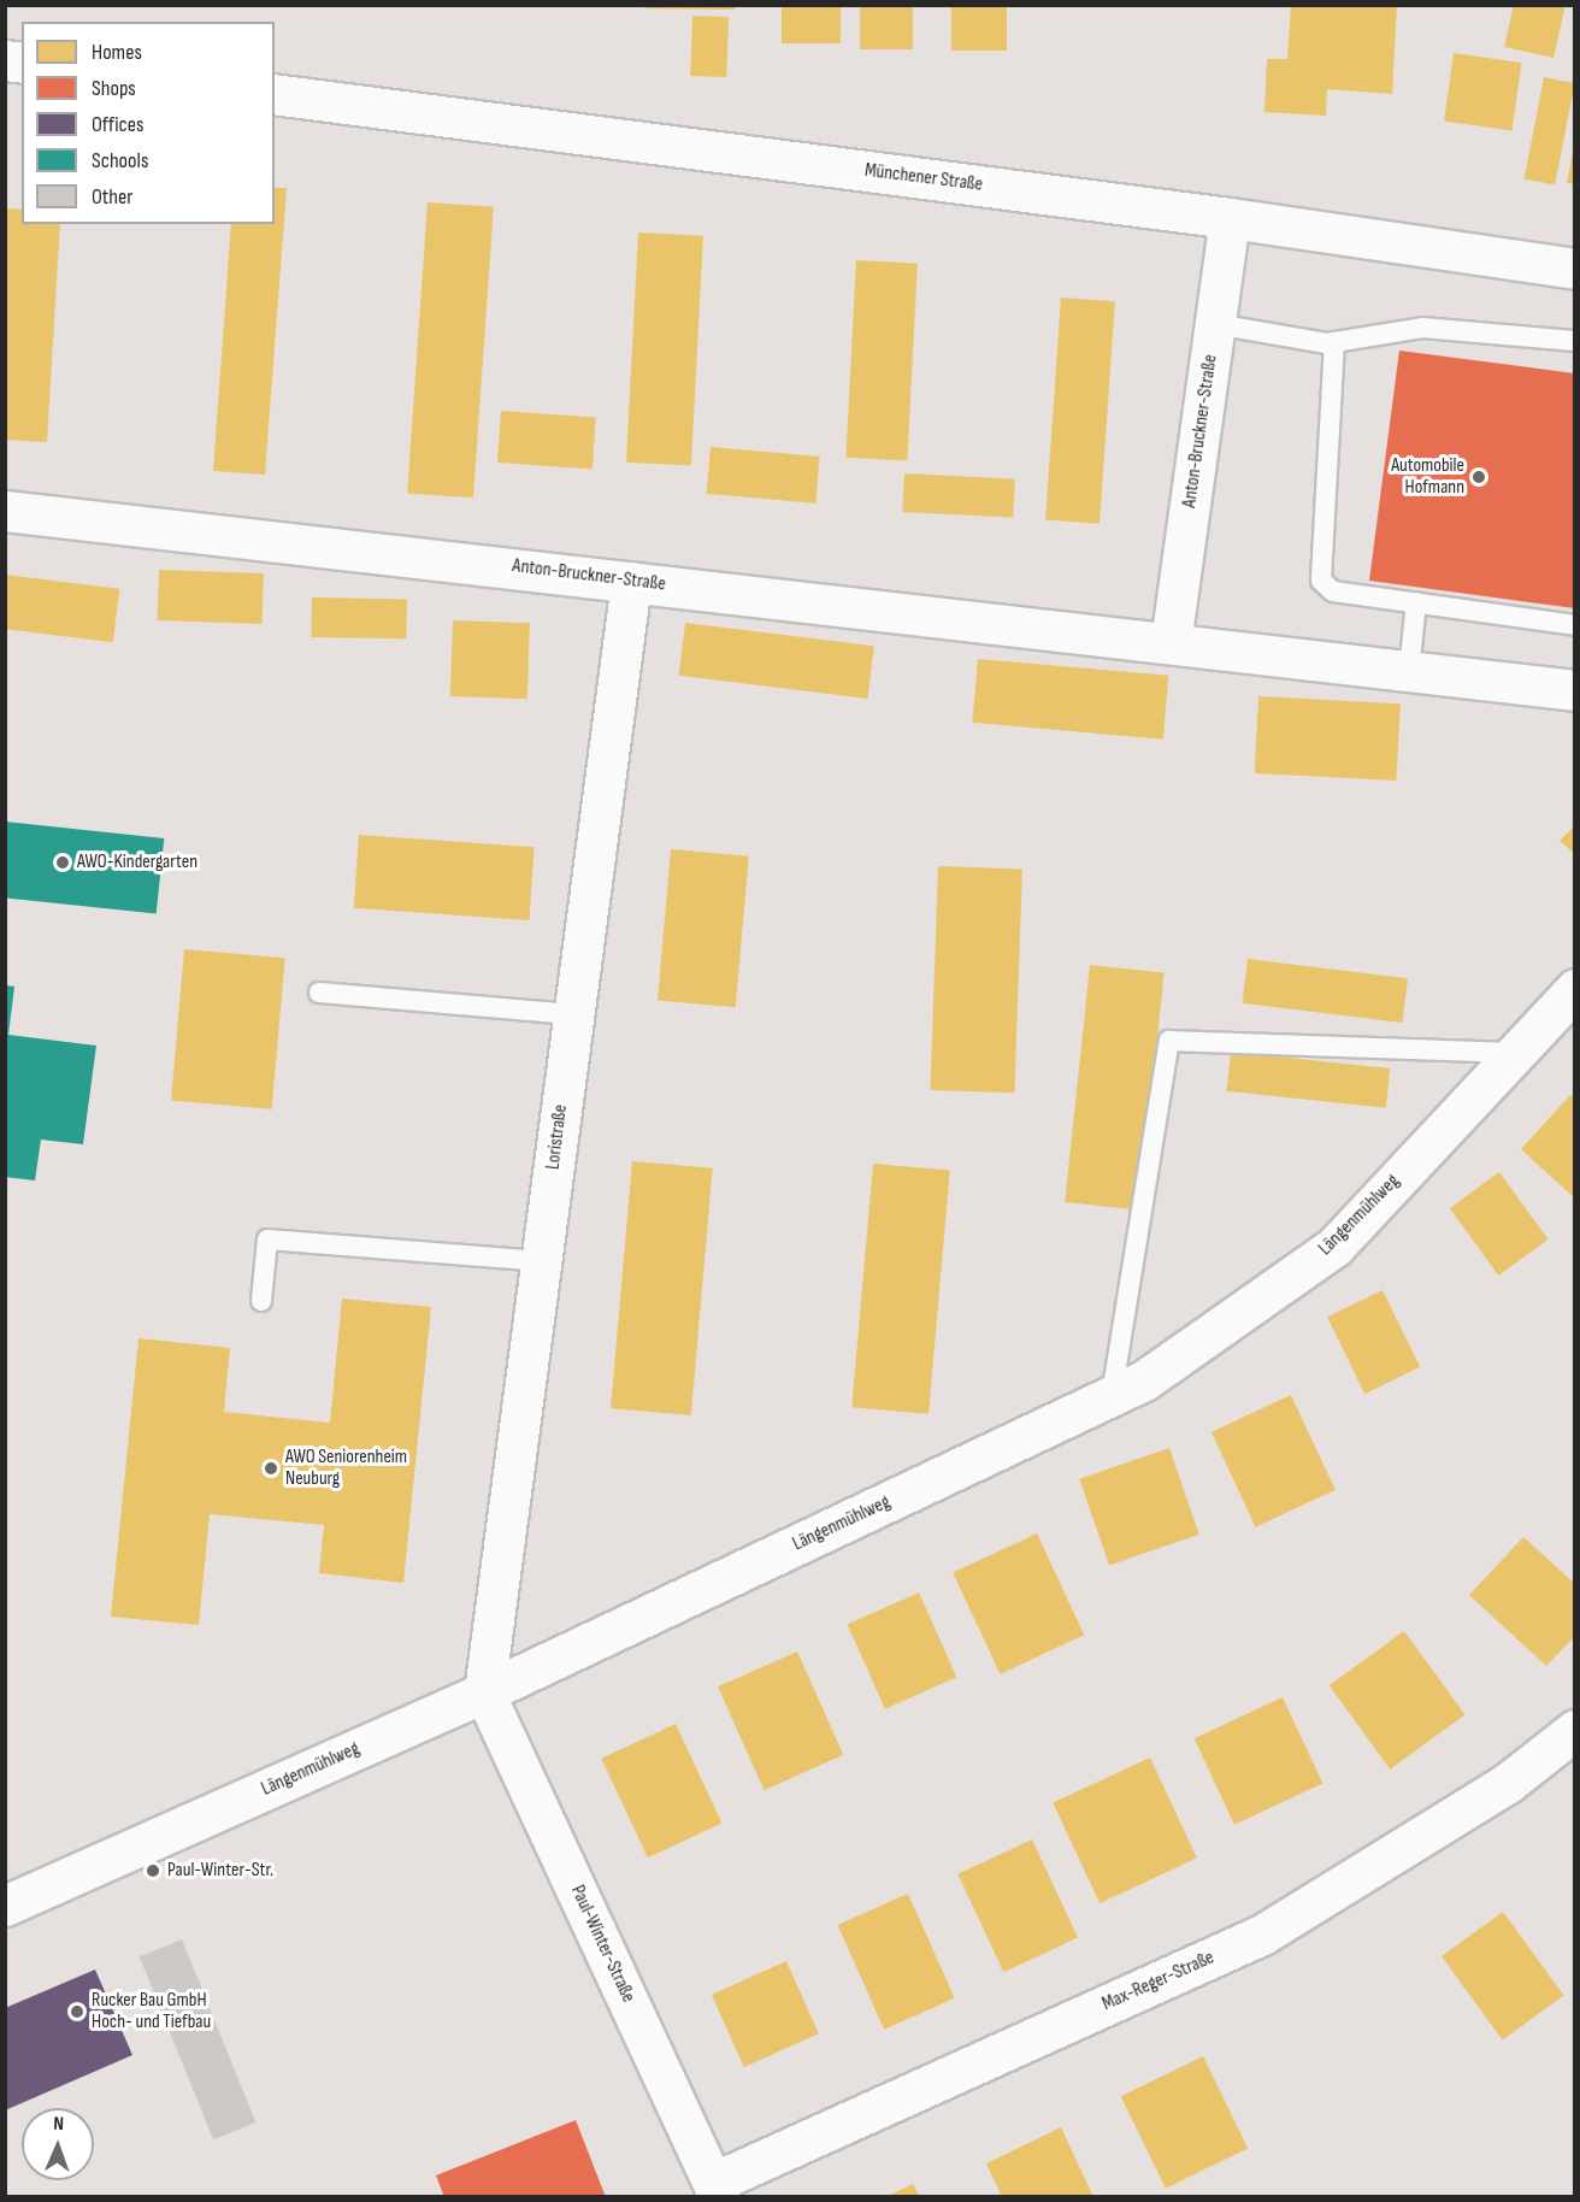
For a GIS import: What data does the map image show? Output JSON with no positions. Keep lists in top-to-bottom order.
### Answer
{
  "streets": {
    "street": [
      "Münchener Straße",
      "Anton-Bruckner-Straße",
      "Loristraße",
      "Längenmühlweg",
      "Paul-Winter-Straße",
      "Max-Reger-Straße"
    ]
  },
  "crossings": [
    ["Münchener Straße", "Anton-Bruckner-Straße"],
    ["Anton-Bruckner-Straße", "Loristraße"],
    ["Loristraße", "Längenmühlweg"],
    ["Loristraße", "Paul-Winter-Straße"],
    ["Längenmühlweg", "Paul-Winter-Straße"],
    ["Paul-Winter-Straße", "Max-Reger-Straße"]
  ],
  "places": [
    "Automobile Hofmann",
    "AWO-Kindergarten",
    "AWO Seniorenheim Neuburg",
    "Paul-Winter-Str.",
    "Rucker Bau GmbH Hoch- und Tiefbau"
  ],
  "legend": [
    "Homes",
    "Shops",
    "Offices",
    "Schools",
    "Other"
  ],
  "north": "top"
}
